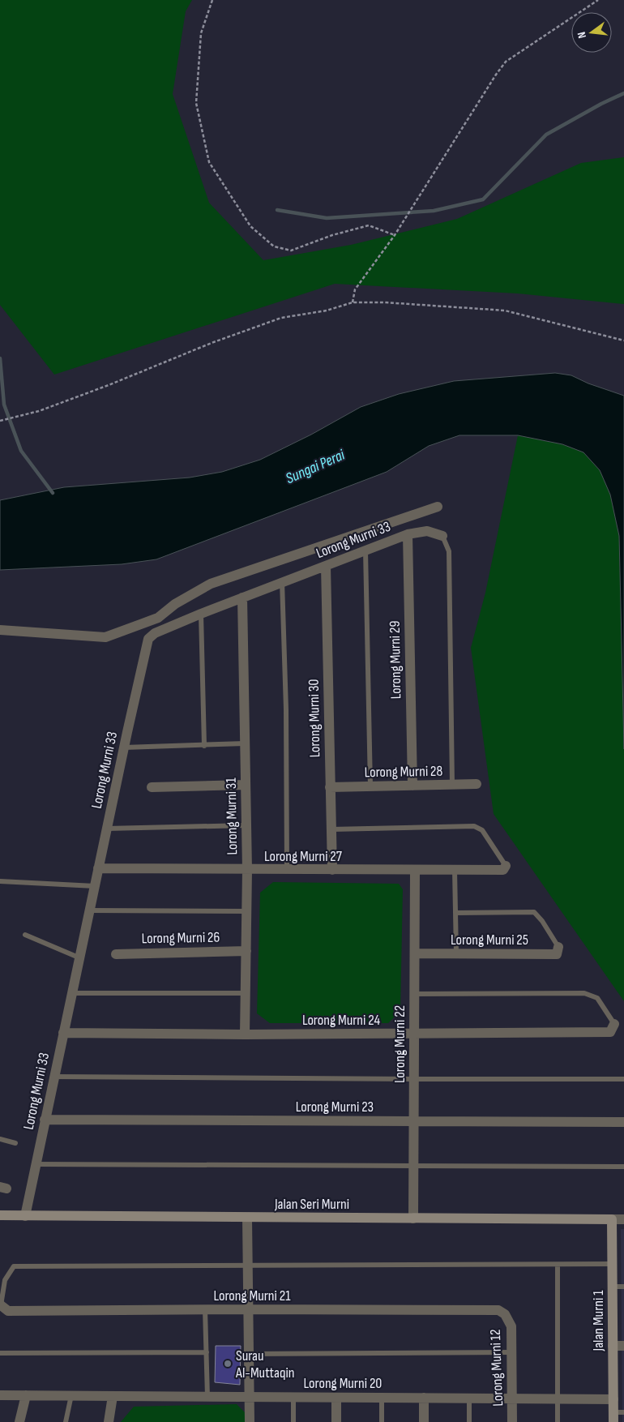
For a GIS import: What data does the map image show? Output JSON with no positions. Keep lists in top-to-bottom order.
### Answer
{
  "streets": {
    "street": [
      "Lorong Murni 33",
      "Lorong Murni 29",
      "Lorong Murni 30",
      "Lorong Murni 28",
      "Lorong Murni 31",
      "Lorong Murni 27",
      "Lorong Murni 26",
      "Lorong Murni 25",
      "Lorong Murni 24",
      "Lorong Murni 22",
      "Lorong Murni 23",
      "Jalan Seri Murni",
      "Lorong Murni 21",
      "Jalan Murni 1",
      "Lorong Murni 12",
      "Lorong Murni 20"
    ]
  },
  "crossings": [
    ["Lorong Murni 33", "Lorong Murni 29"],
    ["Lorong Murni 33", "Lorong Murni 30"],
    ["Lorong Murni 33", "Lorong Murni 31"],
    ["Lorong Murni 33", "Lorong Murni 27"],
    ["Lorong Murni 33", "Lorong Murni 24"],
    ["Lorong Murni 33", "Lorong Murni 23"],
    ["Lorong Murni 33", "Jalan Seri Murni"],
    ["Lorong Murni 29", "Lorong Murni 28"],
    ["Lorong Murni 30", "Lorong Murni 28"],
    ["Lorong Murni 30", "Lorong Murni 27"],
    ["Lorong Murni 31", "Lorong Murni 27"],
    ["Lorong Murni 31", "Lorong Murni 26"],
    ["Lorong Murni 31", "Lorong Murni 24"],
    ["Lorong Murni 27", "Lorong Murni 22"],
    ["Lorong Murni 25", "Lorong Murni 22"],
    ["Lorong Murni 24", "Lorong Murni 22"],
    ["Lorong Murni 22", "Lorong Murni 23"],
    ["Lorong Murni 22", "Jalan Seri Murni"],
    ["Jalan Seri Murni", "Jalan Murni 1"],
    ["Lorong Murni 21", "Lorong Murni 12"],
    ["Jalan Murni 1", "Lorong Murni 20"],
    ["Lorong Murni 12", "Lorong Murni 20"]
  ],
  "water": ["Sungai Perai"],
  "places": ["Surau Al-Muttaqin"],
  "north": "left"
}
